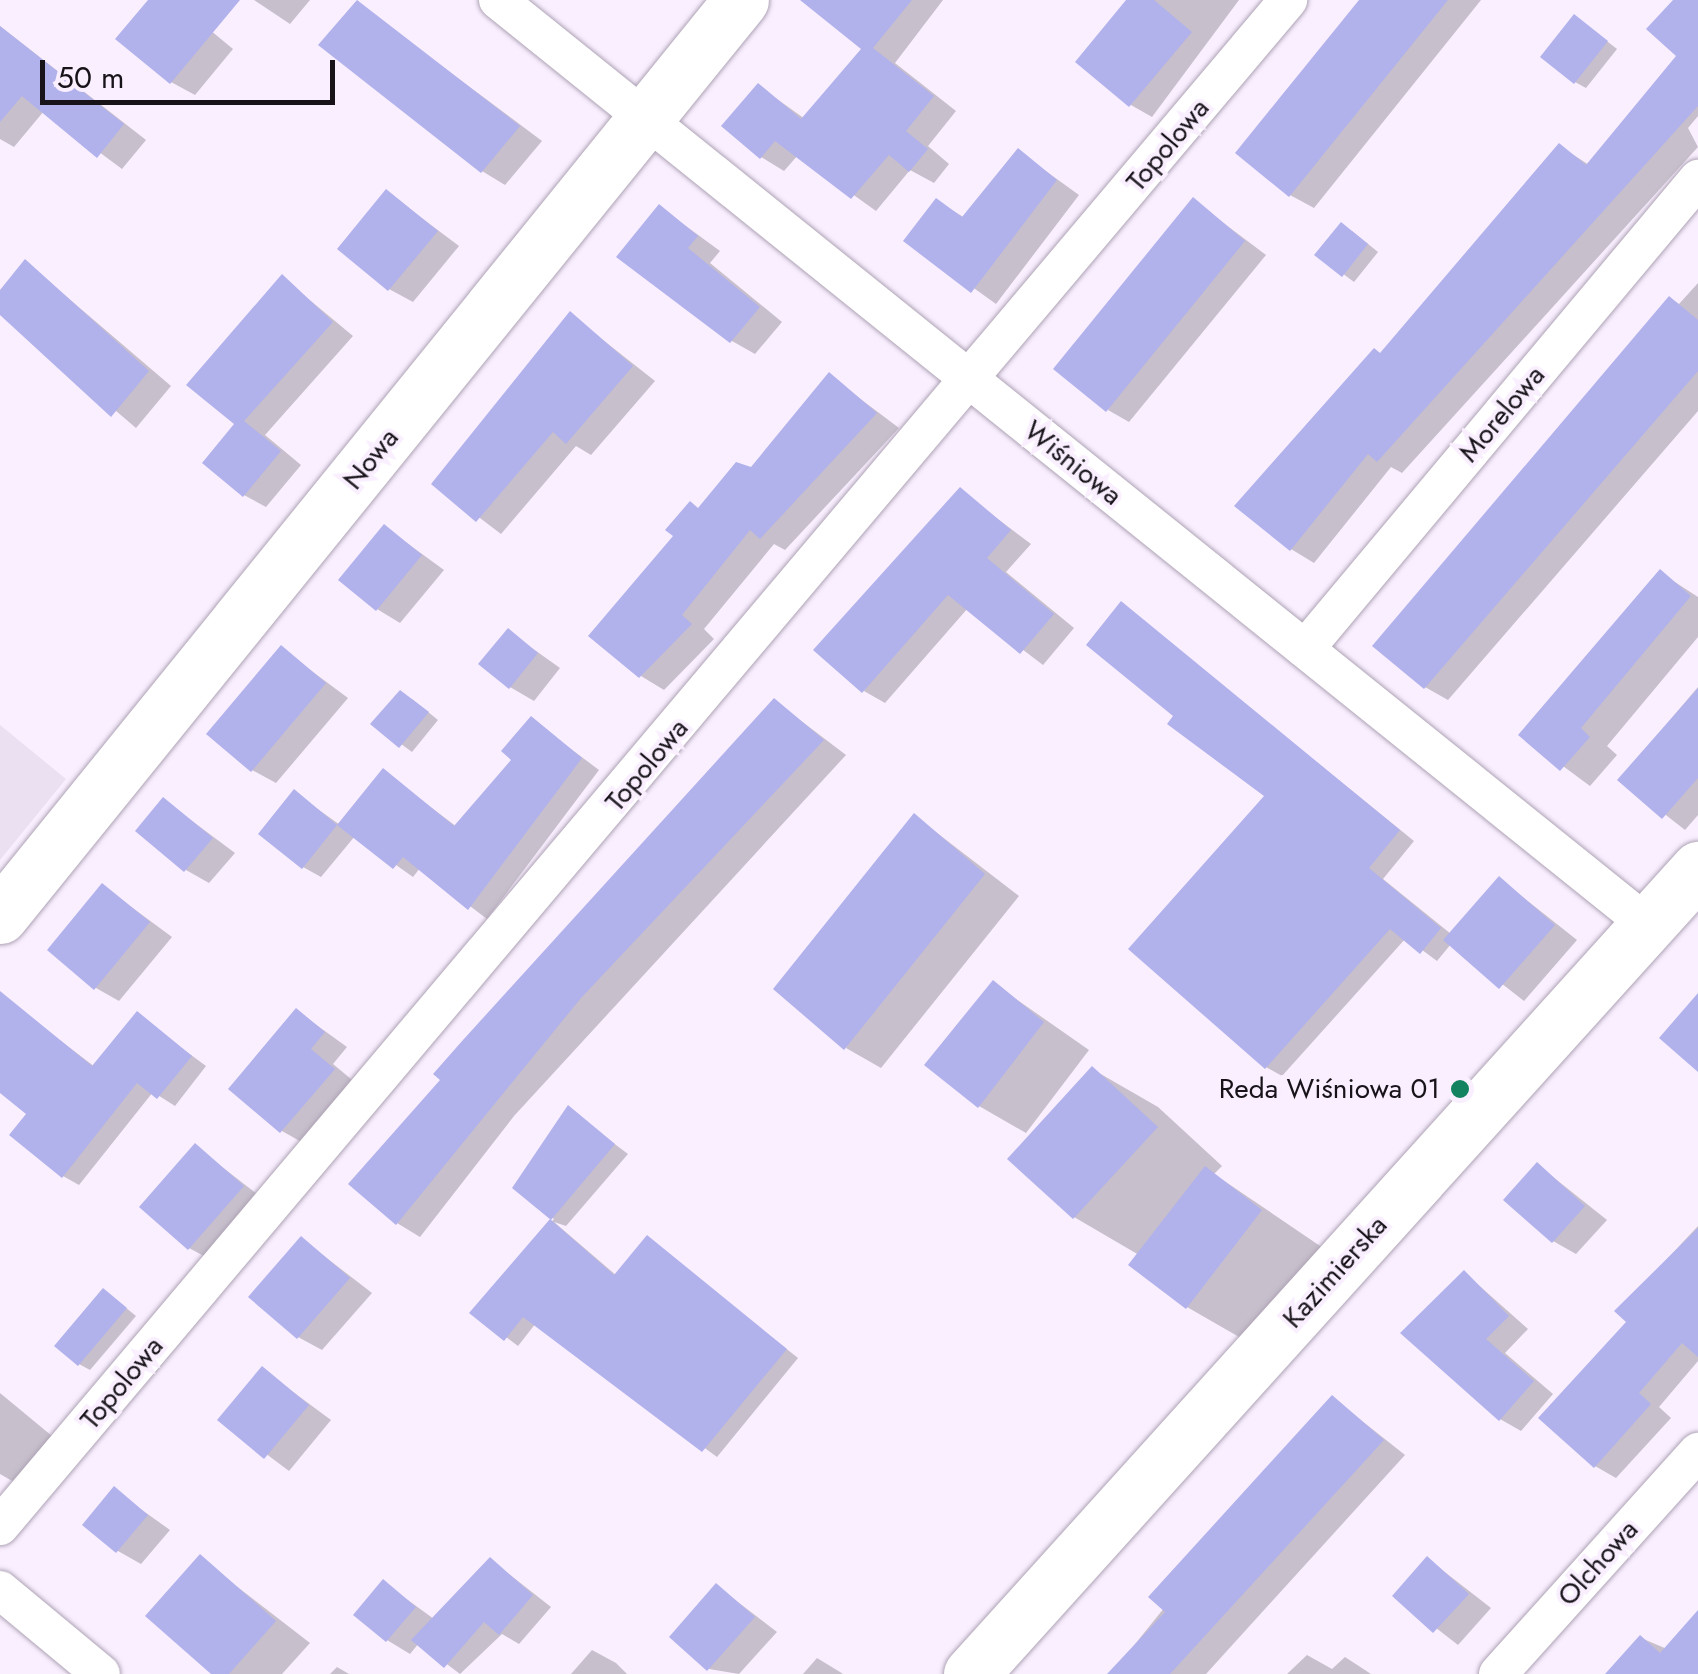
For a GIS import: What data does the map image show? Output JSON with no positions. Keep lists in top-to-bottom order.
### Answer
{
  "streets": {
    "street": [
      "Topolowa",
      "Morelowa",
      "Nowa",
      "Wiśniowa",
      "Kazimierska",
      "Olchowa"
    ]
  },
  "crossings": [
    ["Topolowa", "Wiśniowa"],
    ["Morelowa", "Wiśniowa"],
    ["Nowa", "Wiśniowa"],
    ["Wiśniowa", "Kazimierska"]
  ],
  "places": ["Reda Wiśniowa 01"],
  "scale_bar": "50 m"
}
